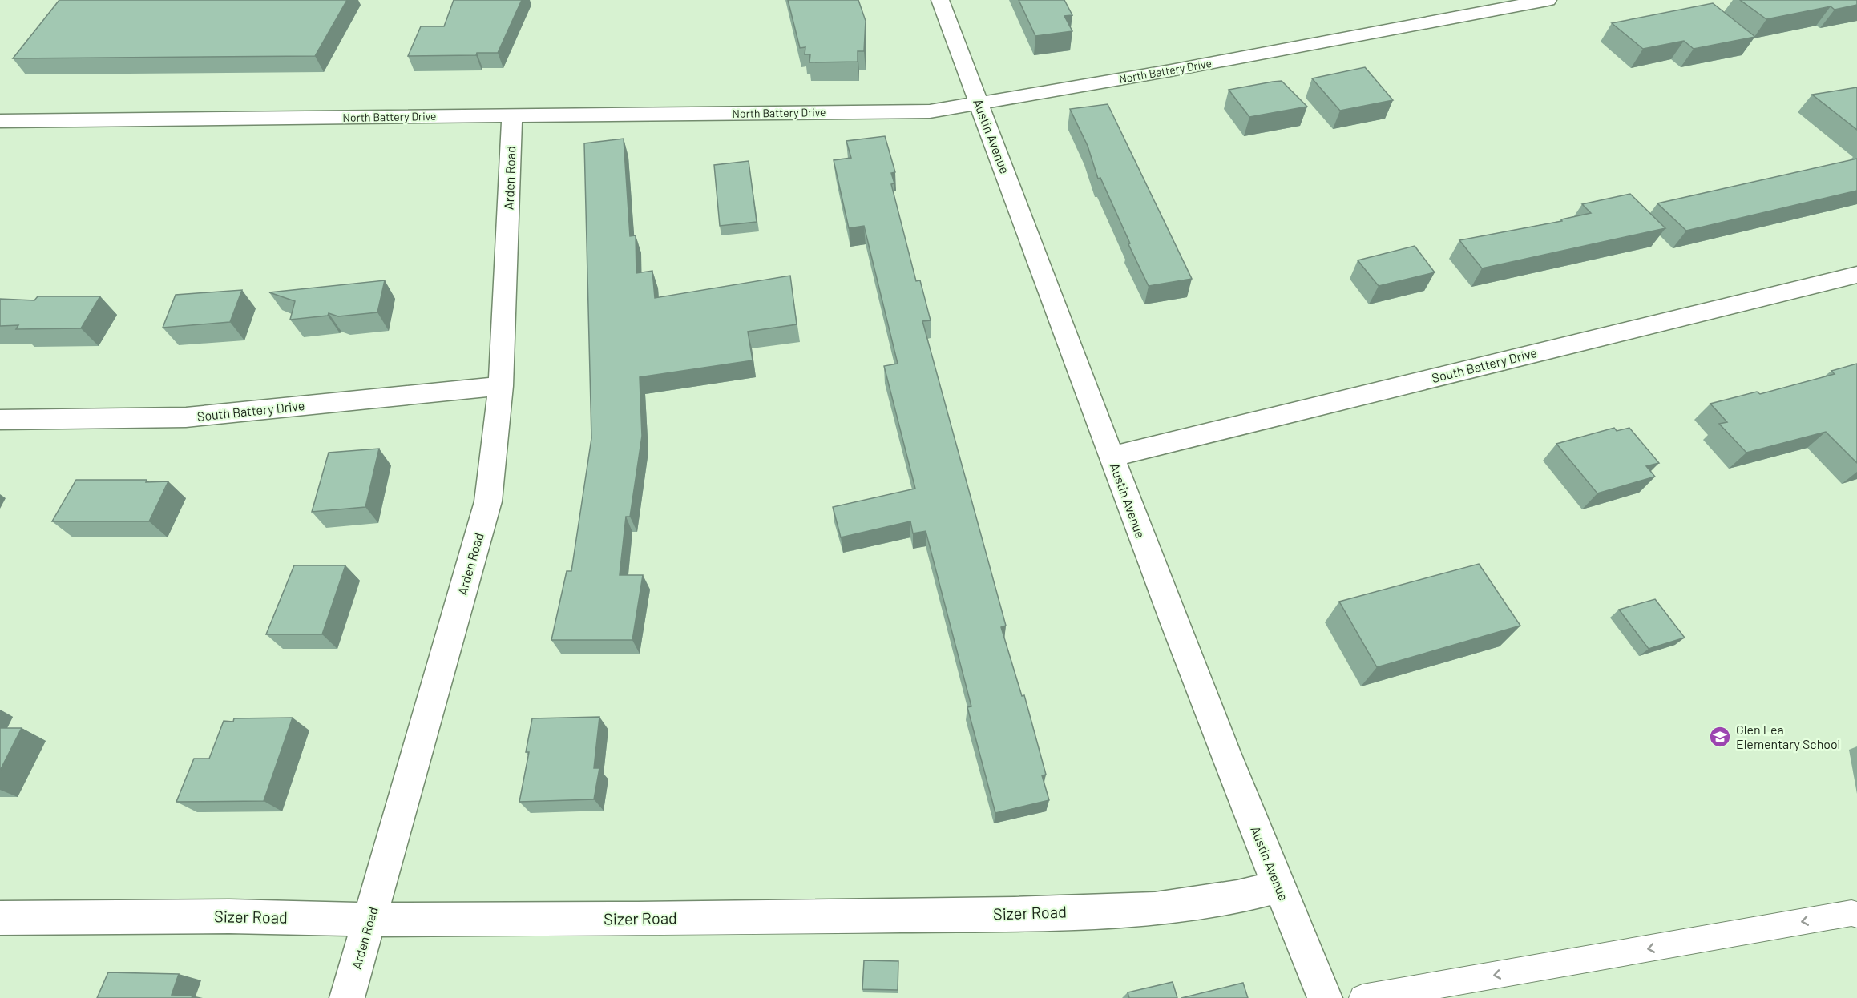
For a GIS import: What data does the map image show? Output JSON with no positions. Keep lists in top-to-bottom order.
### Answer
{
  "streets": {
    "street": [
      "North Battery Drive",
      "Austin Avenue",
      "Arden Road",
      "South Battery Drive",
      "Sizer Road"
    ]
  },
  "crossings": [
    ["North Battery Drive", "Austin Avenue"],
    ["North Battery Drive", "Arden Road"],
    ["Austin Avenue", "South Battery Drive"],
    ["Austin Avenue", "Sizer Road"],
    ["Arden Road", "South Battery Drive"],
    ["Arden Road", "Sizer Road"]
  ],
  "places": {
    "school or university": ["Glen Lea Elementary School"]
  }
}
